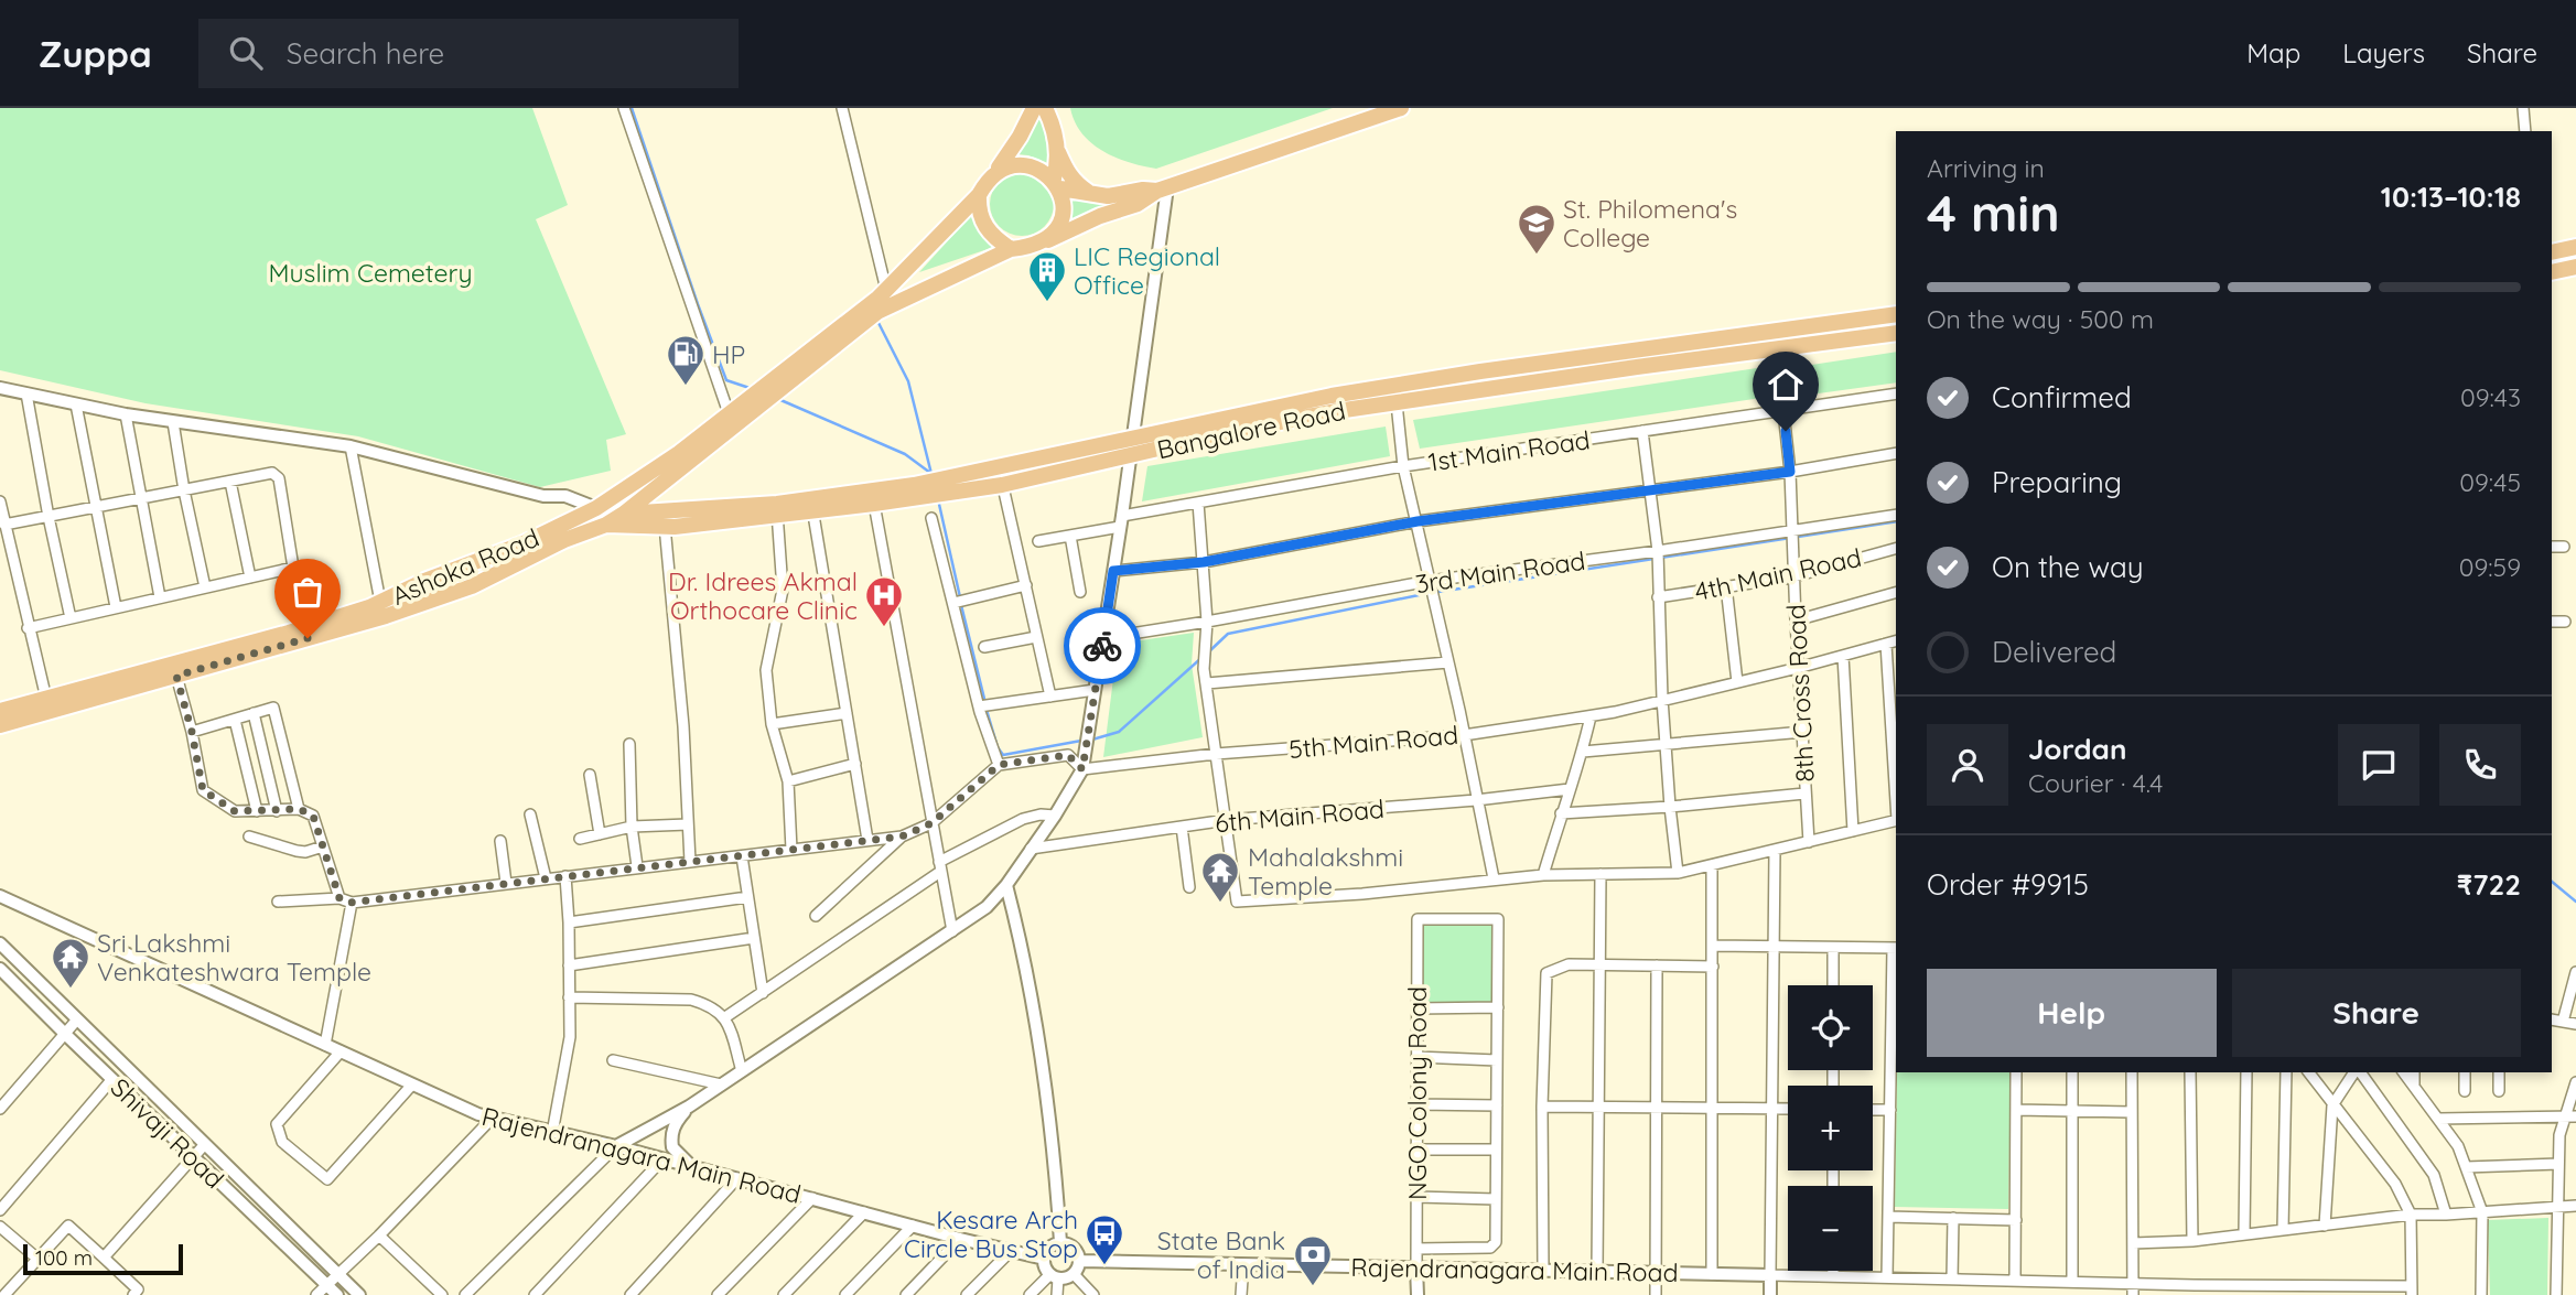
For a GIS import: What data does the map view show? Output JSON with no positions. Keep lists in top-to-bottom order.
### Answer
{
  "streets": {
    "main road": ["Bangalore Road", "Ashoka Road"],
    "street": [
      "1st Main Road",
      "3rd Main Road",
      "4th Main Road",
      "8th Cross Road",
      "5th Main Road",
      "6th Main Road",
      "NGO Colony Road",
      "Shivaji Road",
      "Rajendranagara Main Road"
    ]
  },
  "crossings": [
    ["Bangalore Road", "Ashoka Road"],
    ["3rd Main Road", "8th Cross Road"],
    ["4th Main Road", "8th Cross Road"],
    ["NGO Colony Road", "Rajendranagara Main Road"]
  ],
  "parks": ["Muslim Cemetery"],
  "places": {
    "school or university": ["St. Philomena's College"],
    "building": ["LIC Regional Office"],
    "fuel station": ["HP"],
    "hospital": ["Dr. Idrees Akmal Orthocare Clinic"],
    "temple": ["Mahalakshmi Temple", "Sri Lakshmi Venkateshwara Temple"],
    "bus stop": ["Kesare Arch Circle Bus Stop"],
    "bank": ["State Bank of India"]
  },
  "scale_bar": "100 m",
  "page": {
    "header": "Zuppa",
    "search": "Search here",
    "nav": ["Map", "Layers", "Share"],
    "heading": ["4 min", "Arriving in", "10:13–10:18"],
    "panel": [
      "Jordan",
      "Courier · 4.4",
      "Order #9915",
      "₹722"
    ],
    "bar": "On the way · 500 m",
    "list": [
      ["Confirmed", "09:43"],
      ["Preparing", "09:45"],
      ["On the way", "09:59"],
      "Delivered"
    ],
    "buttons": ["Help", "Share"],
    "map_buttons": ["+", "−"],
    "scale": "100 m"
  }
}
